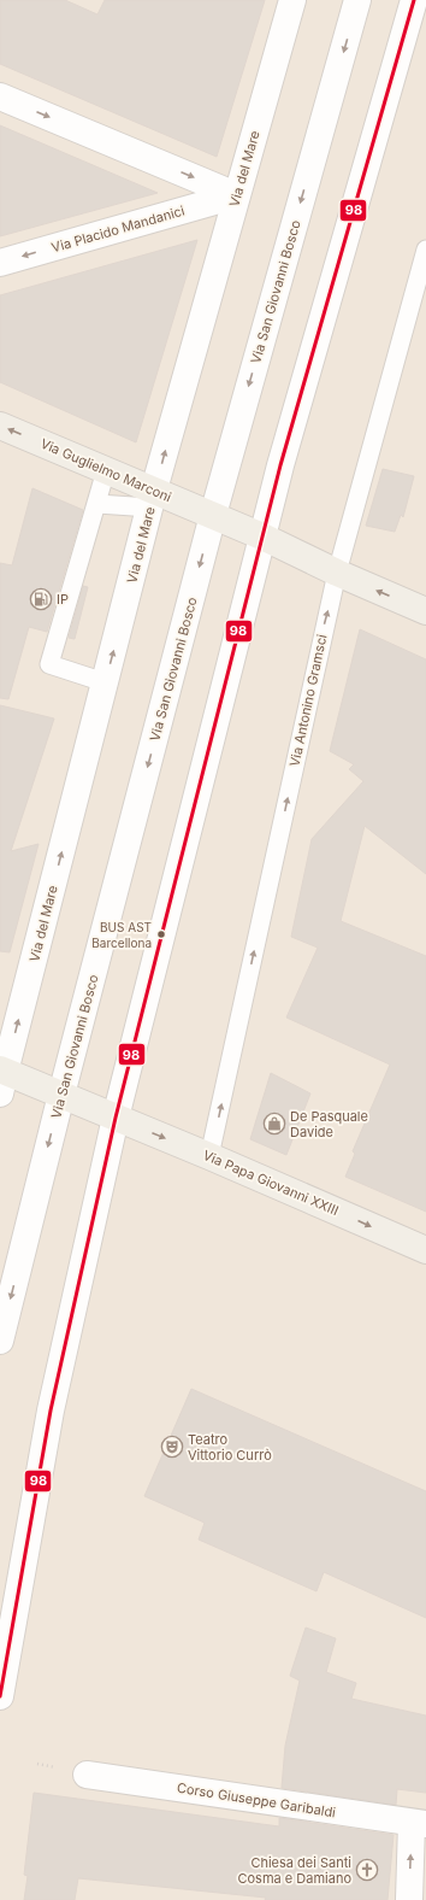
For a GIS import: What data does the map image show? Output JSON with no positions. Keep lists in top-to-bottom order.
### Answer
{
  "streets": {
    "main road": ["Via Guglielmo Marconi", "Via Papa Giovanni XXIII"],
    "street": [
      "Via del Mare",
      "Via Placido Mandanici",
      "Via San Giovanni Bosco",
      "Corso Giuseppe Garibaldi"
    ],
    "lane": ["Via Antonino Gramsci"]
  },
  "crossings": [
    ["Via del Mare", "Via Placido Mandanici"],
    ["Via del Mare", "Via Guglielmo Marconi"],
    ["Via del Mare", "Via Papa Giovanni XXIII"],
    ["Via San Giovanni Bosco", "Via Guglielmo Marconi"],
    ["Via San Giovanni Bosco", "Via Papa Giovanni XXIII"],
    ["Via Guglielmo Marconi", "Via Antonino Gramsci"],
    ["Via Antonino Gramsci", "Via Papa Giovanni XXIII"]
  ],
  "one_way": [
    "Via Placido Mandanici",
    "Via Guglielmo Marconi",
    "Via Antonino Gramsci",
    "Via Papa Giovanni XXIII"
  ],
  "places": {
    "fuel station": ["IP"],
    "other": ["BUS AST Barcellona"],
    "shop": ["De Pasquale Davide"],
    "theatre": ["Teatro Vittorio Currò"],
    "church": ["Chiesa dei Santi Cosma e Damiano"]
  },
  "lines": ["transit line 98"]
}
